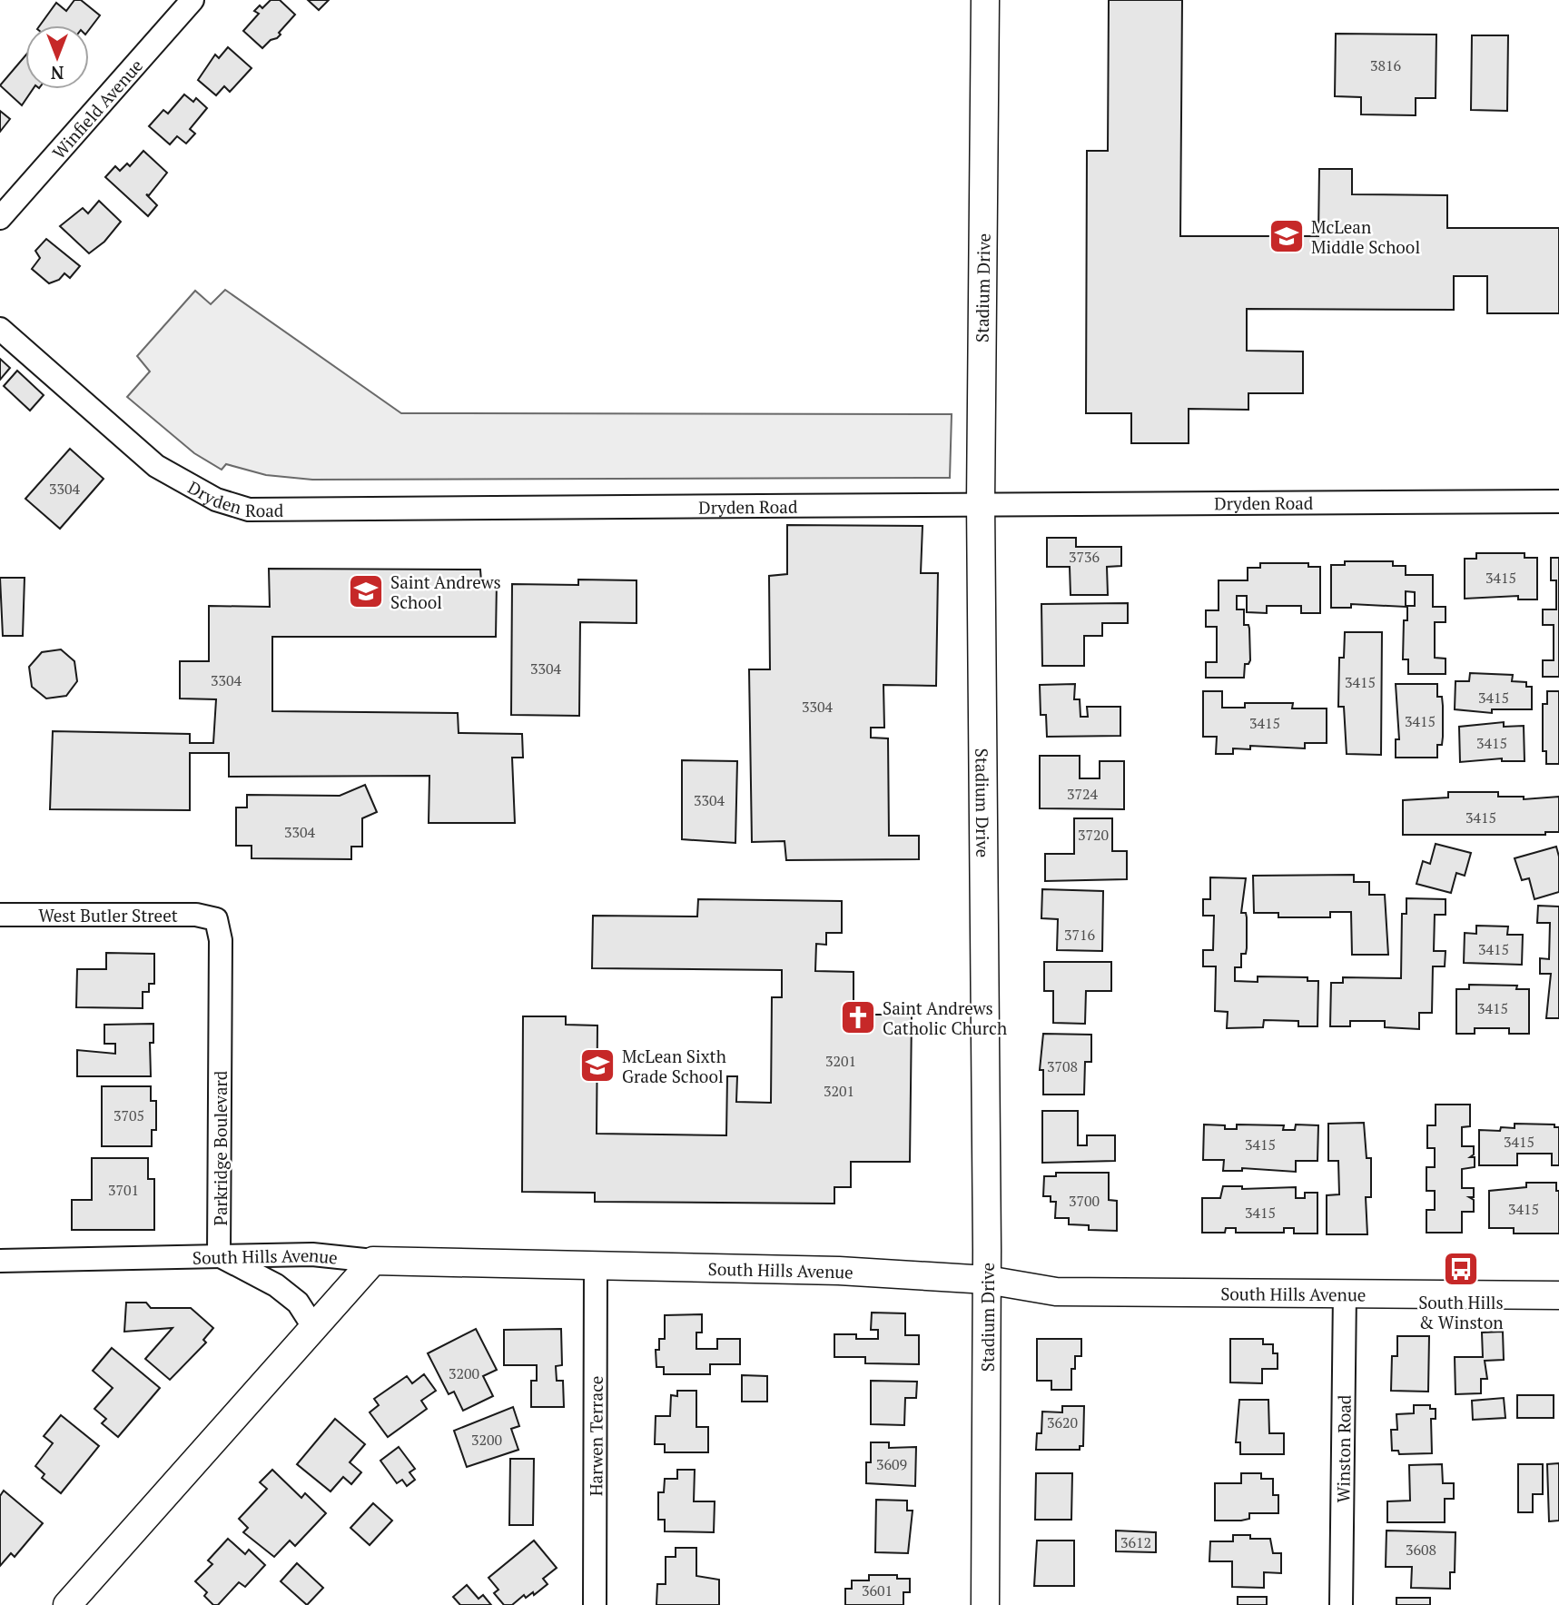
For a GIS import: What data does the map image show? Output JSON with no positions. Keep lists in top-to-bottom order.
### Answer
{
  "streets": {
    "street": [
      "Winfield Avenue",
      "Stadium Drive",
      "Dryden Road",
      "West Butler Street",
      "Parkridge Boulevard",
      "South Hills Avenue",
      "Harwen Terrace",
      "Winston Road"
    ]
  },
  "crossings": [
    ["Stadium Drive", "Dryden Road"],
    ["Stadium Drive", "South Hills Avenue"],
    ["West Butler Street", "Parkridge Boulevard"],
    ["Parkridge Boulevard", "South Hills Avenue"],
    ["South Hills Avenue", "Harwen Terrace"],
    ["South Hills Avenue", "Winston Road"]
  ],
  "places": {
    "school or university": ["McLean Middle School", "Saint Andrews School", "McLean Sixth Grade School"],
    "church": ["Saint Andrews Catholic Church"],
    "bus stop": ["South Hills & Winston"]
  },
  "house_numbers": [
    "3816",
    "3304",
    "3736",
    "3415",
    "3304",
    "3304",
    "3415",
    "3415",
    "3304",
    "3415",
    "3415",
    "3415",
    "3724",
    "3304",
    "3415",
    "3304",
    "3720",
    "3716",
    "3415",
    "3415",
    "3201",
    "3708",
    "3201",
    "3705",
    "3415",
    "3415",
    "3701",
    "3700",
    "3415",
    "3415",
    "3200",
    "3620",
    "3200",
    "3609",
    "3612",
    "3608",
    "3601"
  ],
  "north": "bottom"
}
